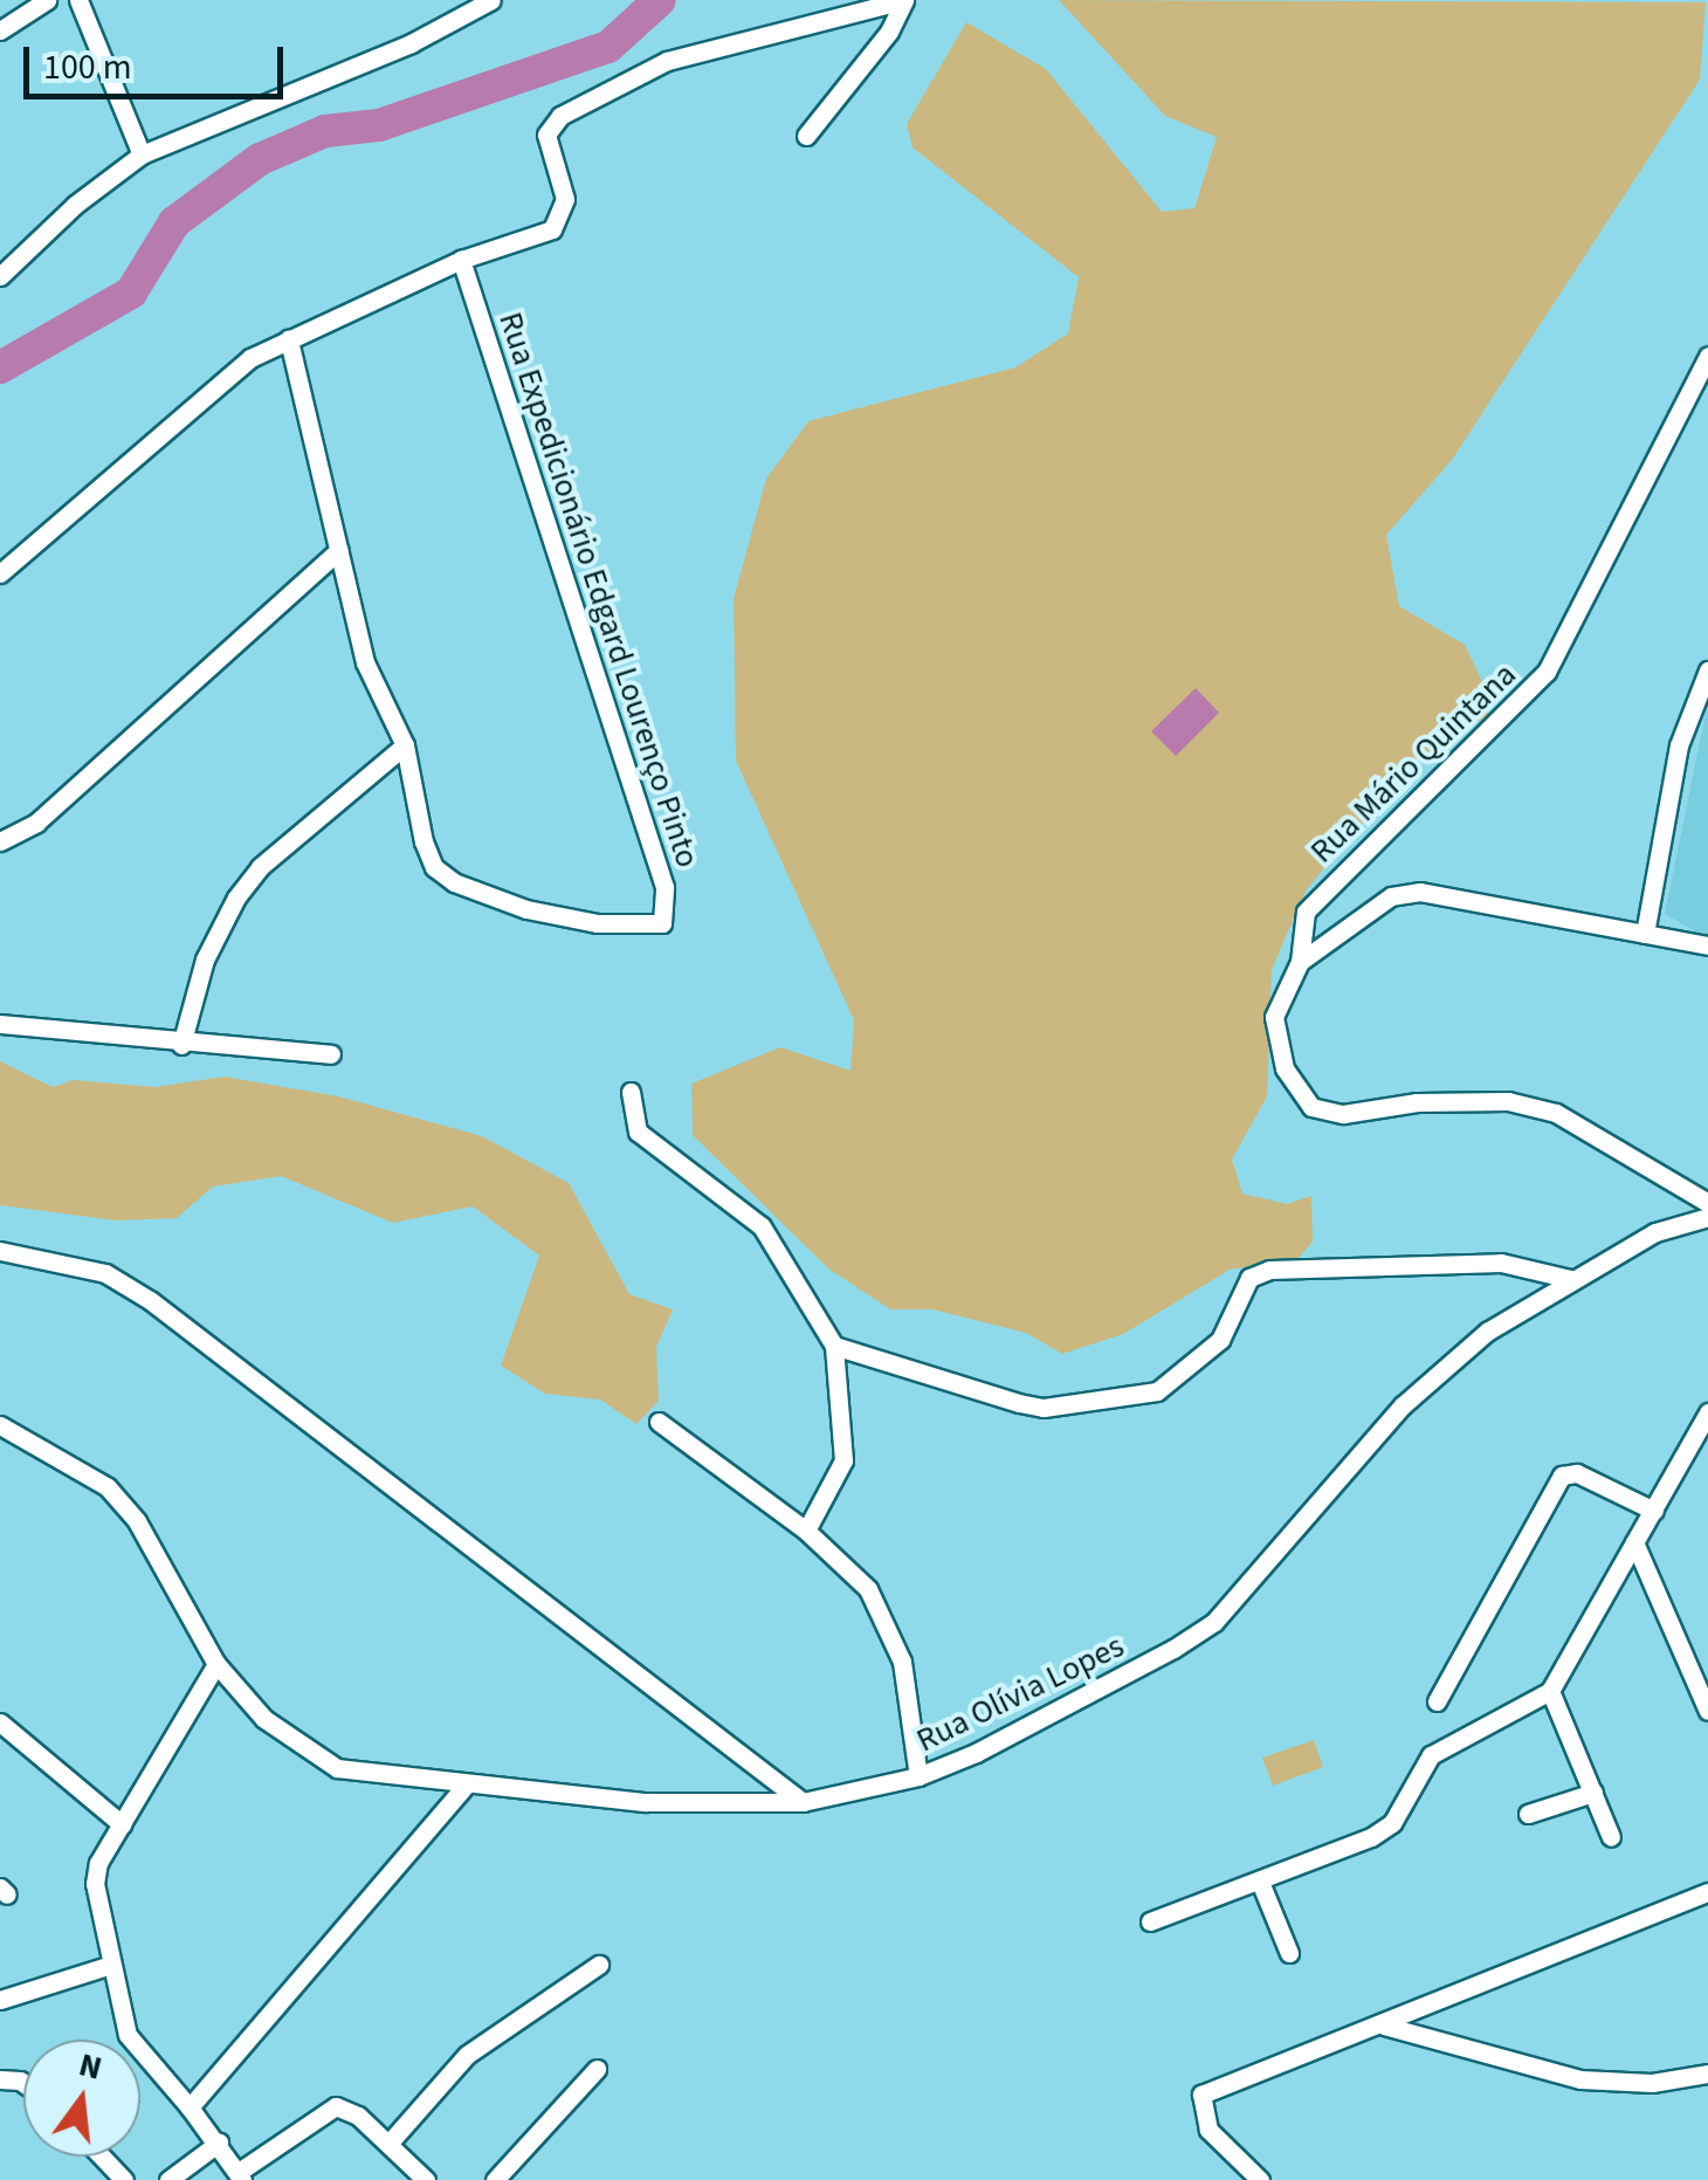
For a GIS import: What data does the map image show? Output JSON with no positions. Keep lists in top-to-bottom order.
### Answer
{
  "streets": {
    "street": ["Rua Expedicionário Edgard Lourenço Pinto", "Rua Mário Quintana", "Rua Olívia Lopes"]
  },
  "scale_bar": "100 m",
  "north": "top"
}
